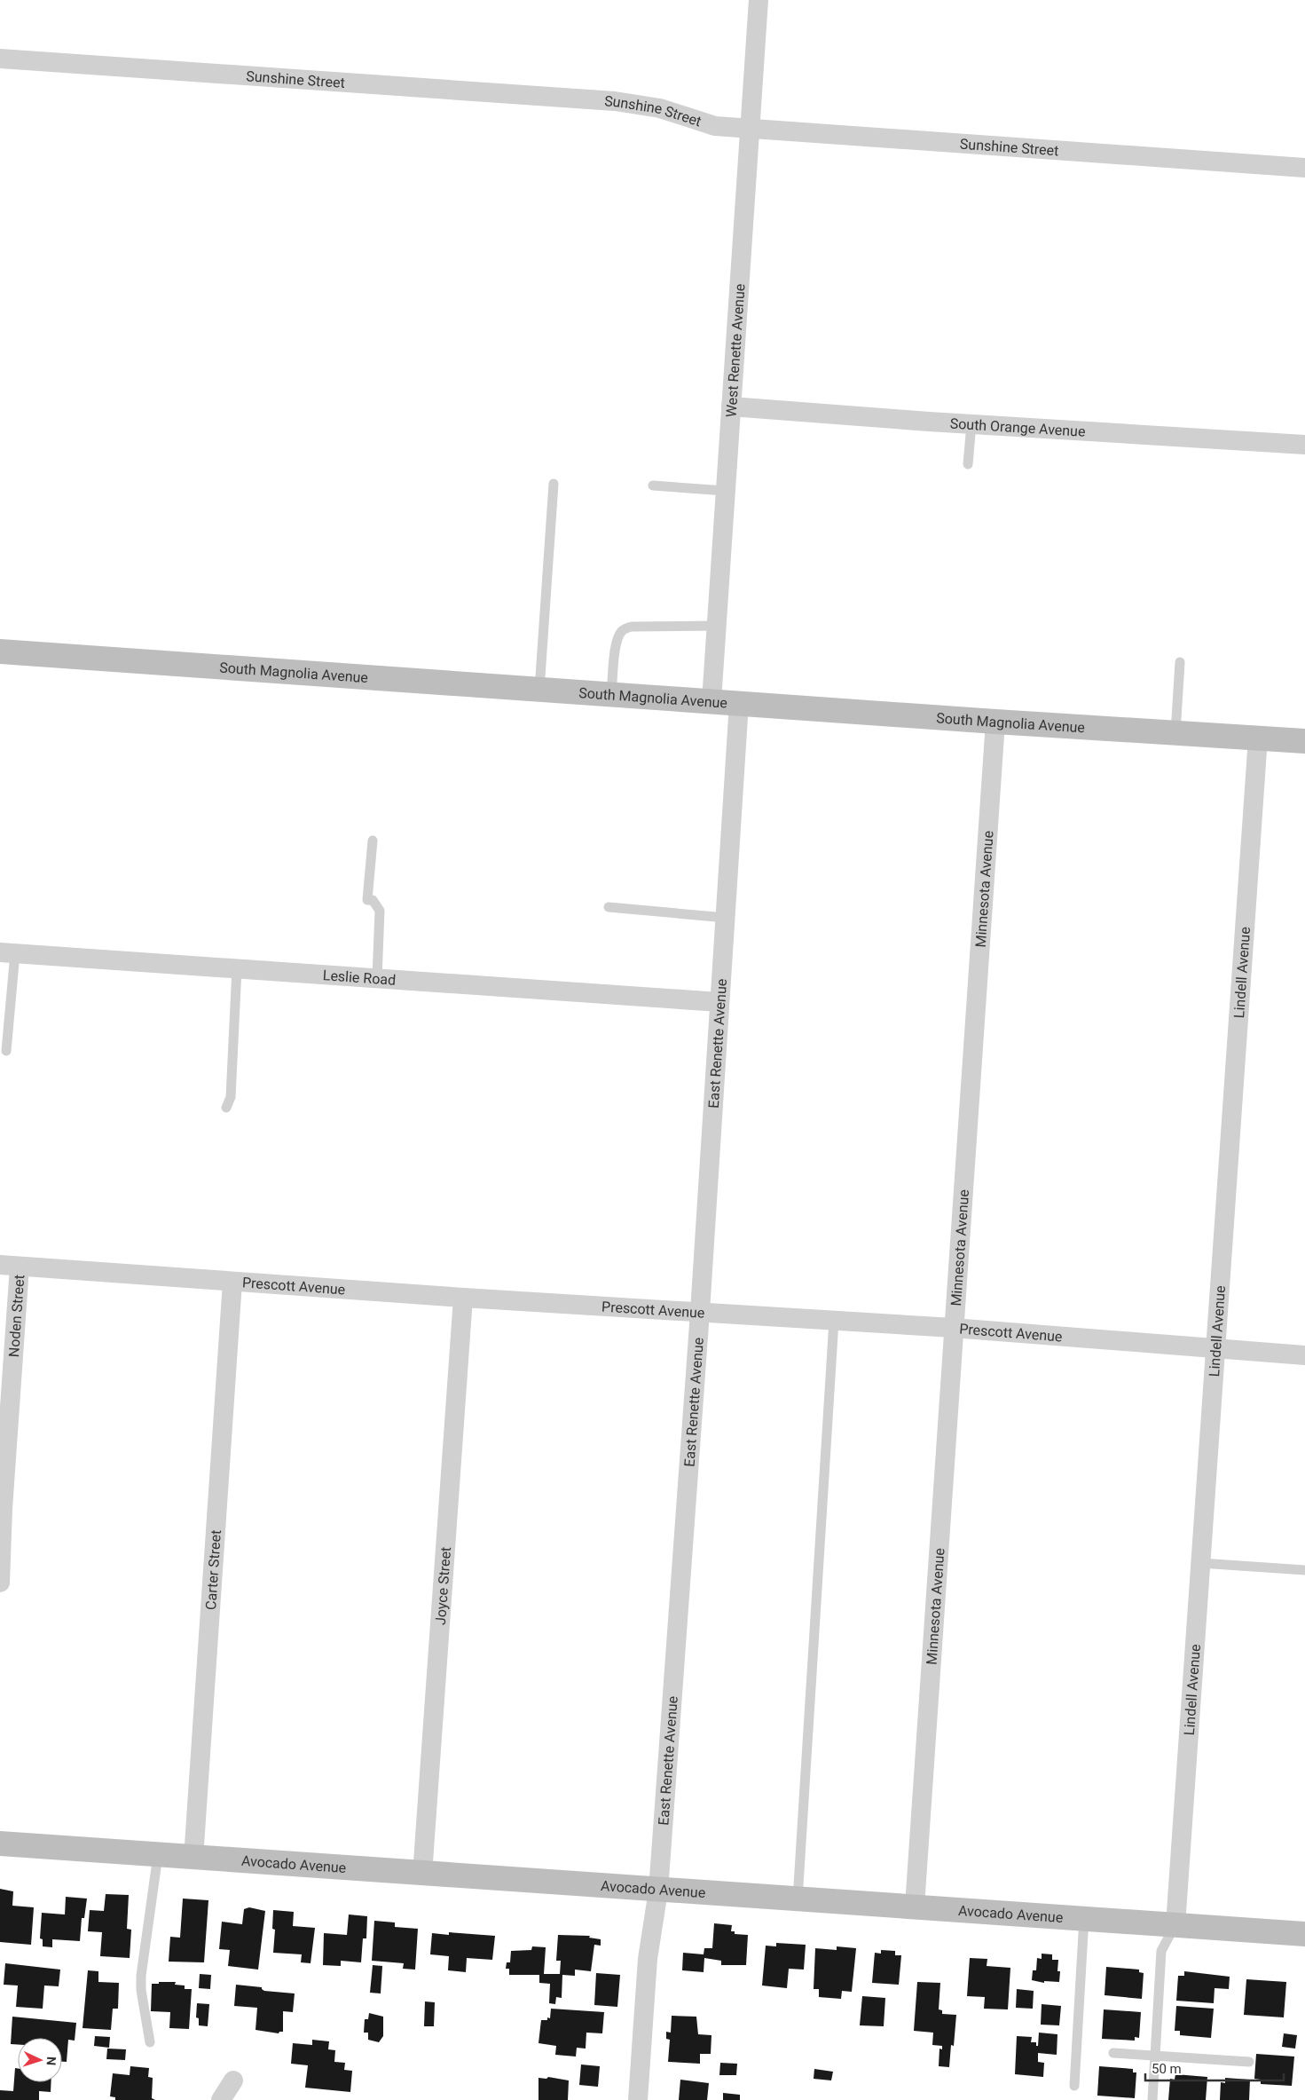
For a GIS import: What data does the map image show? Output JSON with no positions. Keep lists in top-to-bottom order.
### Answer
{
  "streets": {
    "main road": ["South Magnolia Avenue", "Avocado Avenue"],
    "street": [
      "Sunshine Street",
      "West Renette Avenue",
      "South Orange Avenue",
      "Minnesota Avenue",
      "Lindell Avenue",
      "Leslie Road",
      "East Renette Avenue",
      "Prescott Avenue",
      "Noden Street",
      "Carter Street",
      "Joyce Street"
    ]
  },
  "crossings": [
    ["Sunshine Street", "West Renette Avenue"],
    ["West Renette Avenue", "South Orange Avenue"],
    ["West Renette Avenue", "South Magnolia Avenue"],
    ["South Magnolia Avenue", "Minnesota Avenue"],
    ["South Magnolia Avenue", "Lindell Avenue"],
    ["South Magnolia Avenue", "East Renette Avenue"],
    ["Minnesota Avenue", "Prescott Avenue"],
    ["Minnesota Avenue", "Avocado Avenue"],
    ["Lindell Avenue", "Prescott Avenue"],
    ["Lindell Avenue", "Avocado Avenue"],
    ["Leslie Road", "East Renette Avenue"],
    ["East Renette Avenue", "Prescott Avenue"],
    ["East Renette Avenue", "Avocado Avenue"],
    ["Prescott Avenue", "Noden Street"],
    ["Prescott Avenue", "Carter Street"],
    ["Prescott Avenue", "Joyce Street"],
    ["Carter Street", "Avocado Avenue"],
    ["Joyce Street", "Avocado Avenue"]
  ],
  "scale_bar": "50 m",
  "north": "right"
}
